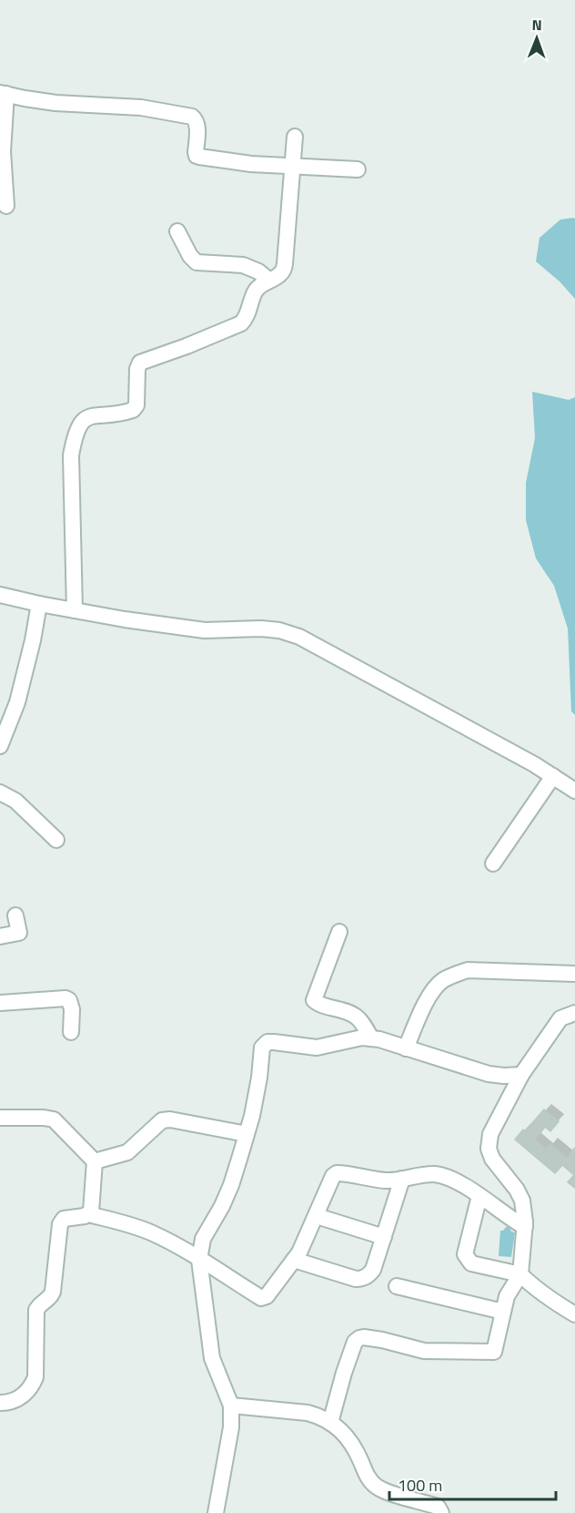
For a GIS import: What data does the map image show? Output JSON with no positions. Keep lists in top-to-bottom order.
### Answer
{
  "scale_bar": "100 m",
  "north": "top"
}
